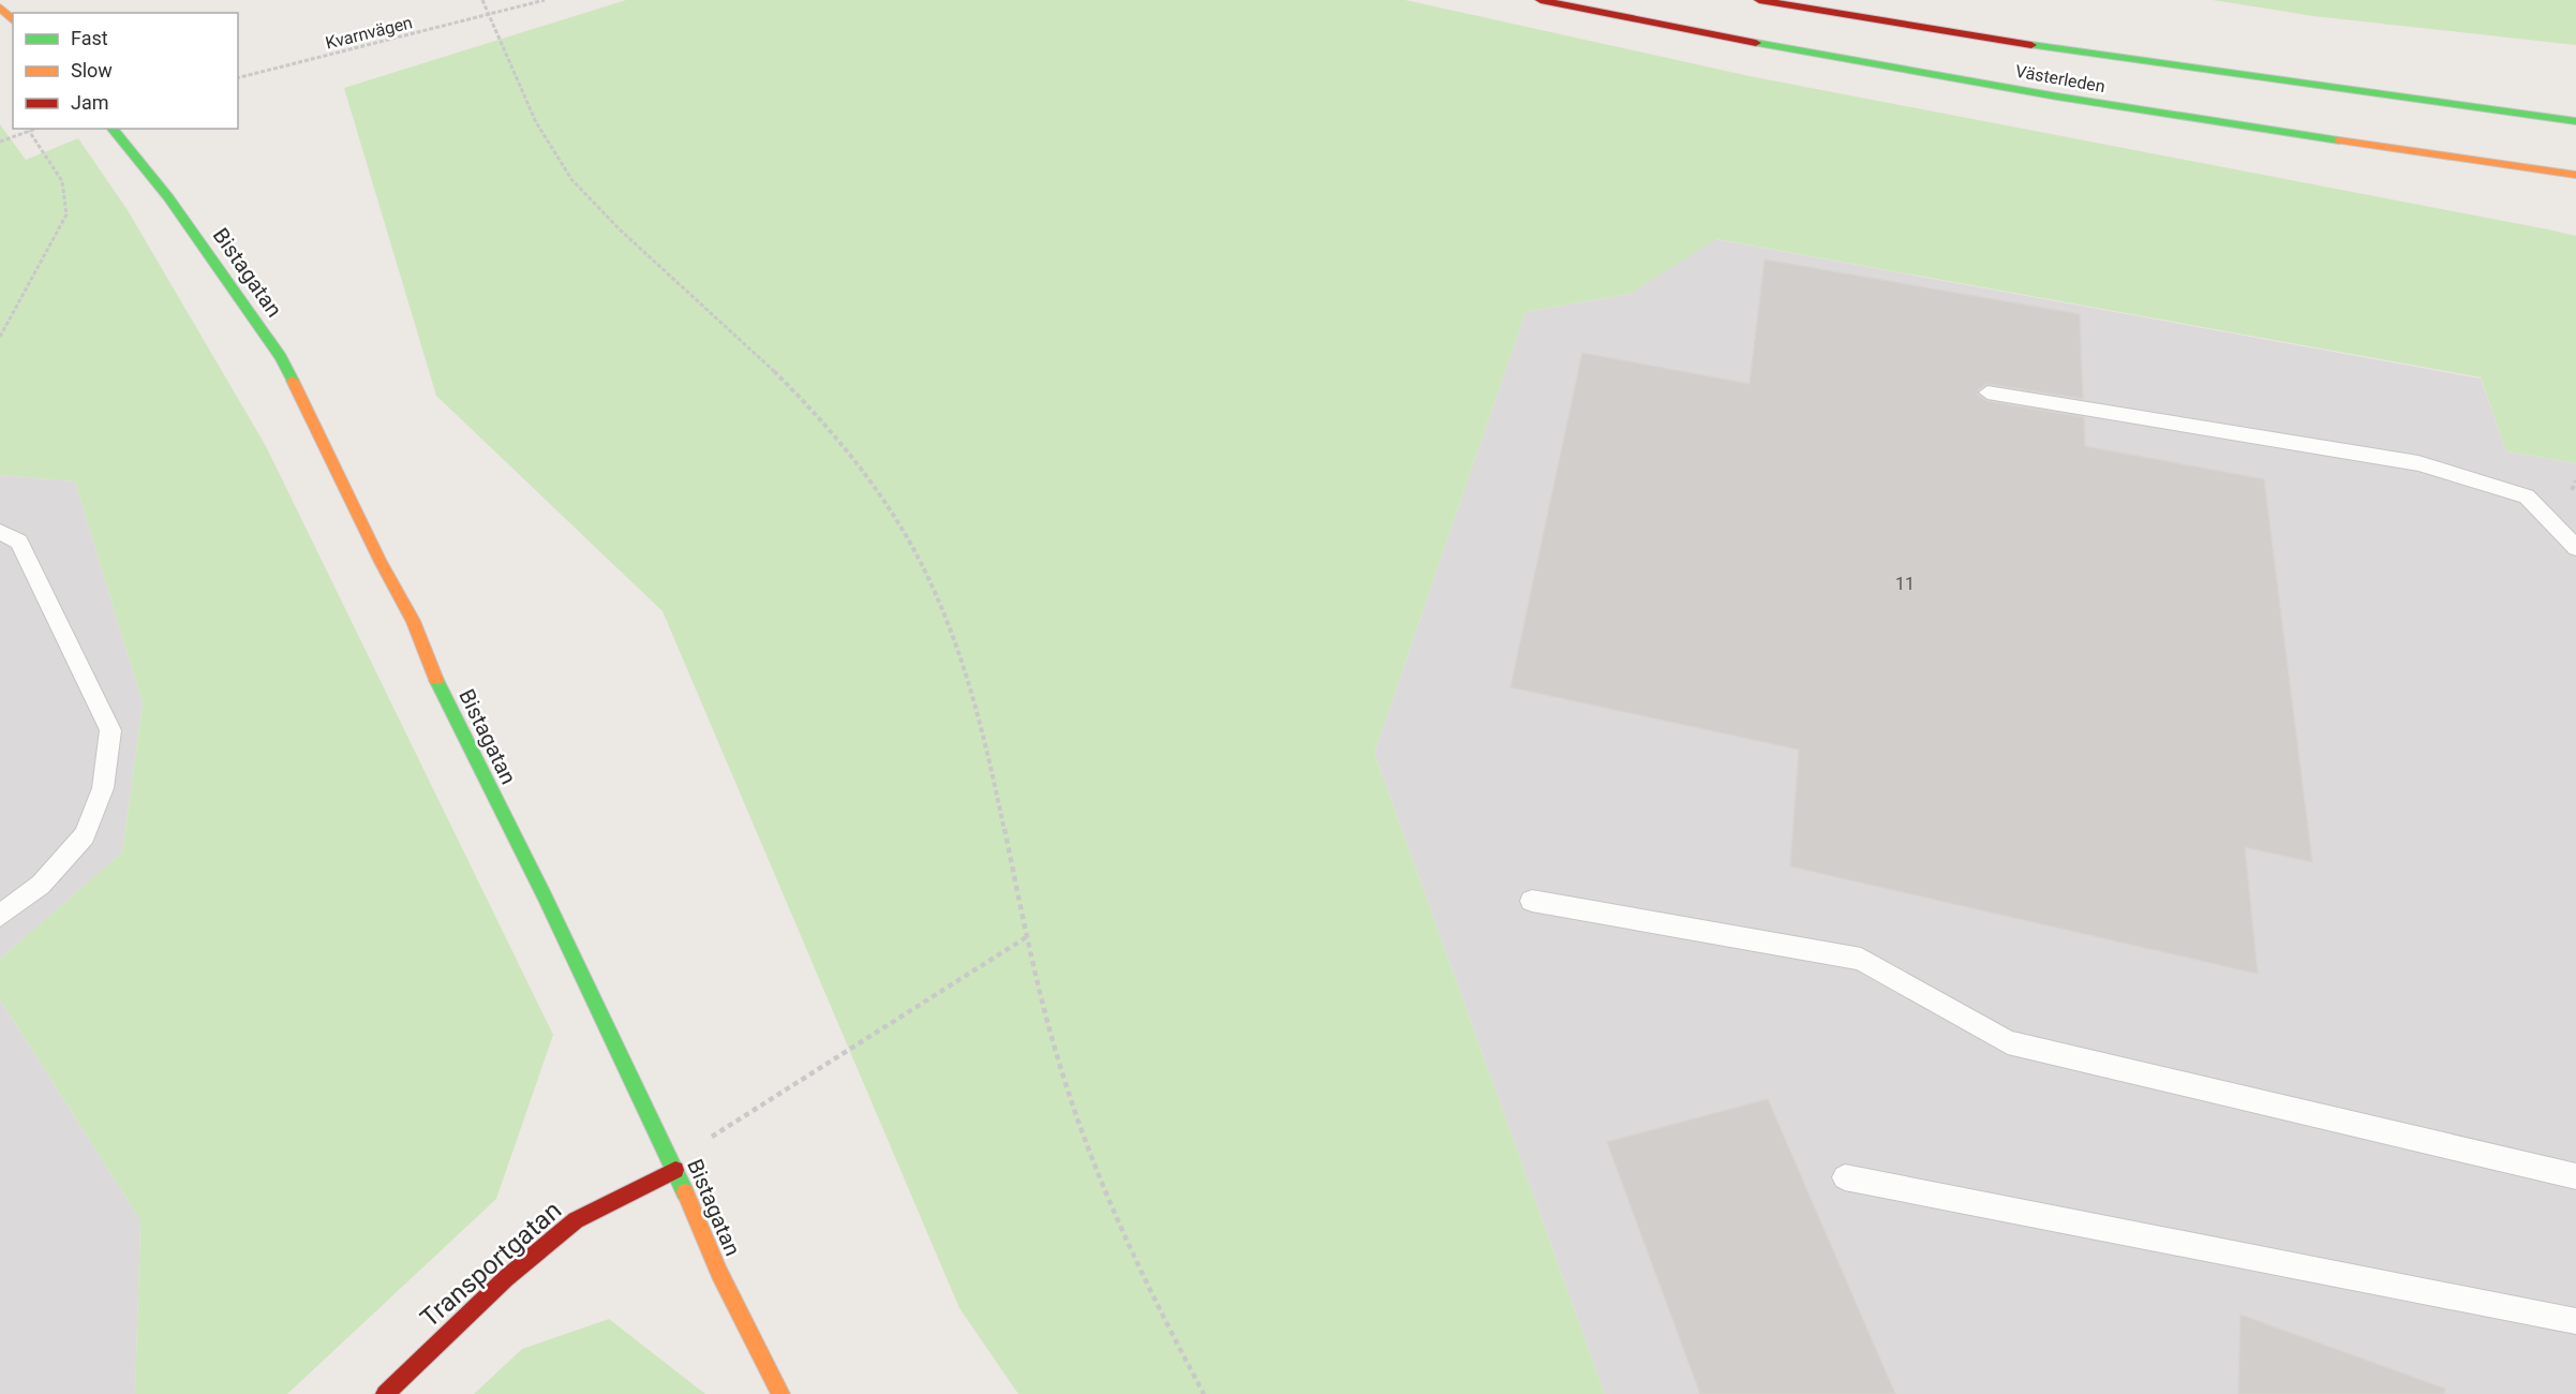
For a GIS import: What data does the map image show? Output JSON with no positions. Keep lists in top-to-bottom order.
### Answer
{
  "streets": {
    "main road": ["Västerleden", "Bistagatan", "Transportgatan"],
    "path": ["Kvarnvägen"]
  },
  "crossings": [
    ["Bistagatan", "Transportgatan"]
  ],
  "house_numbers": ["11"],
  "legend": ["Fast", "Slow", "Jam"]
}
